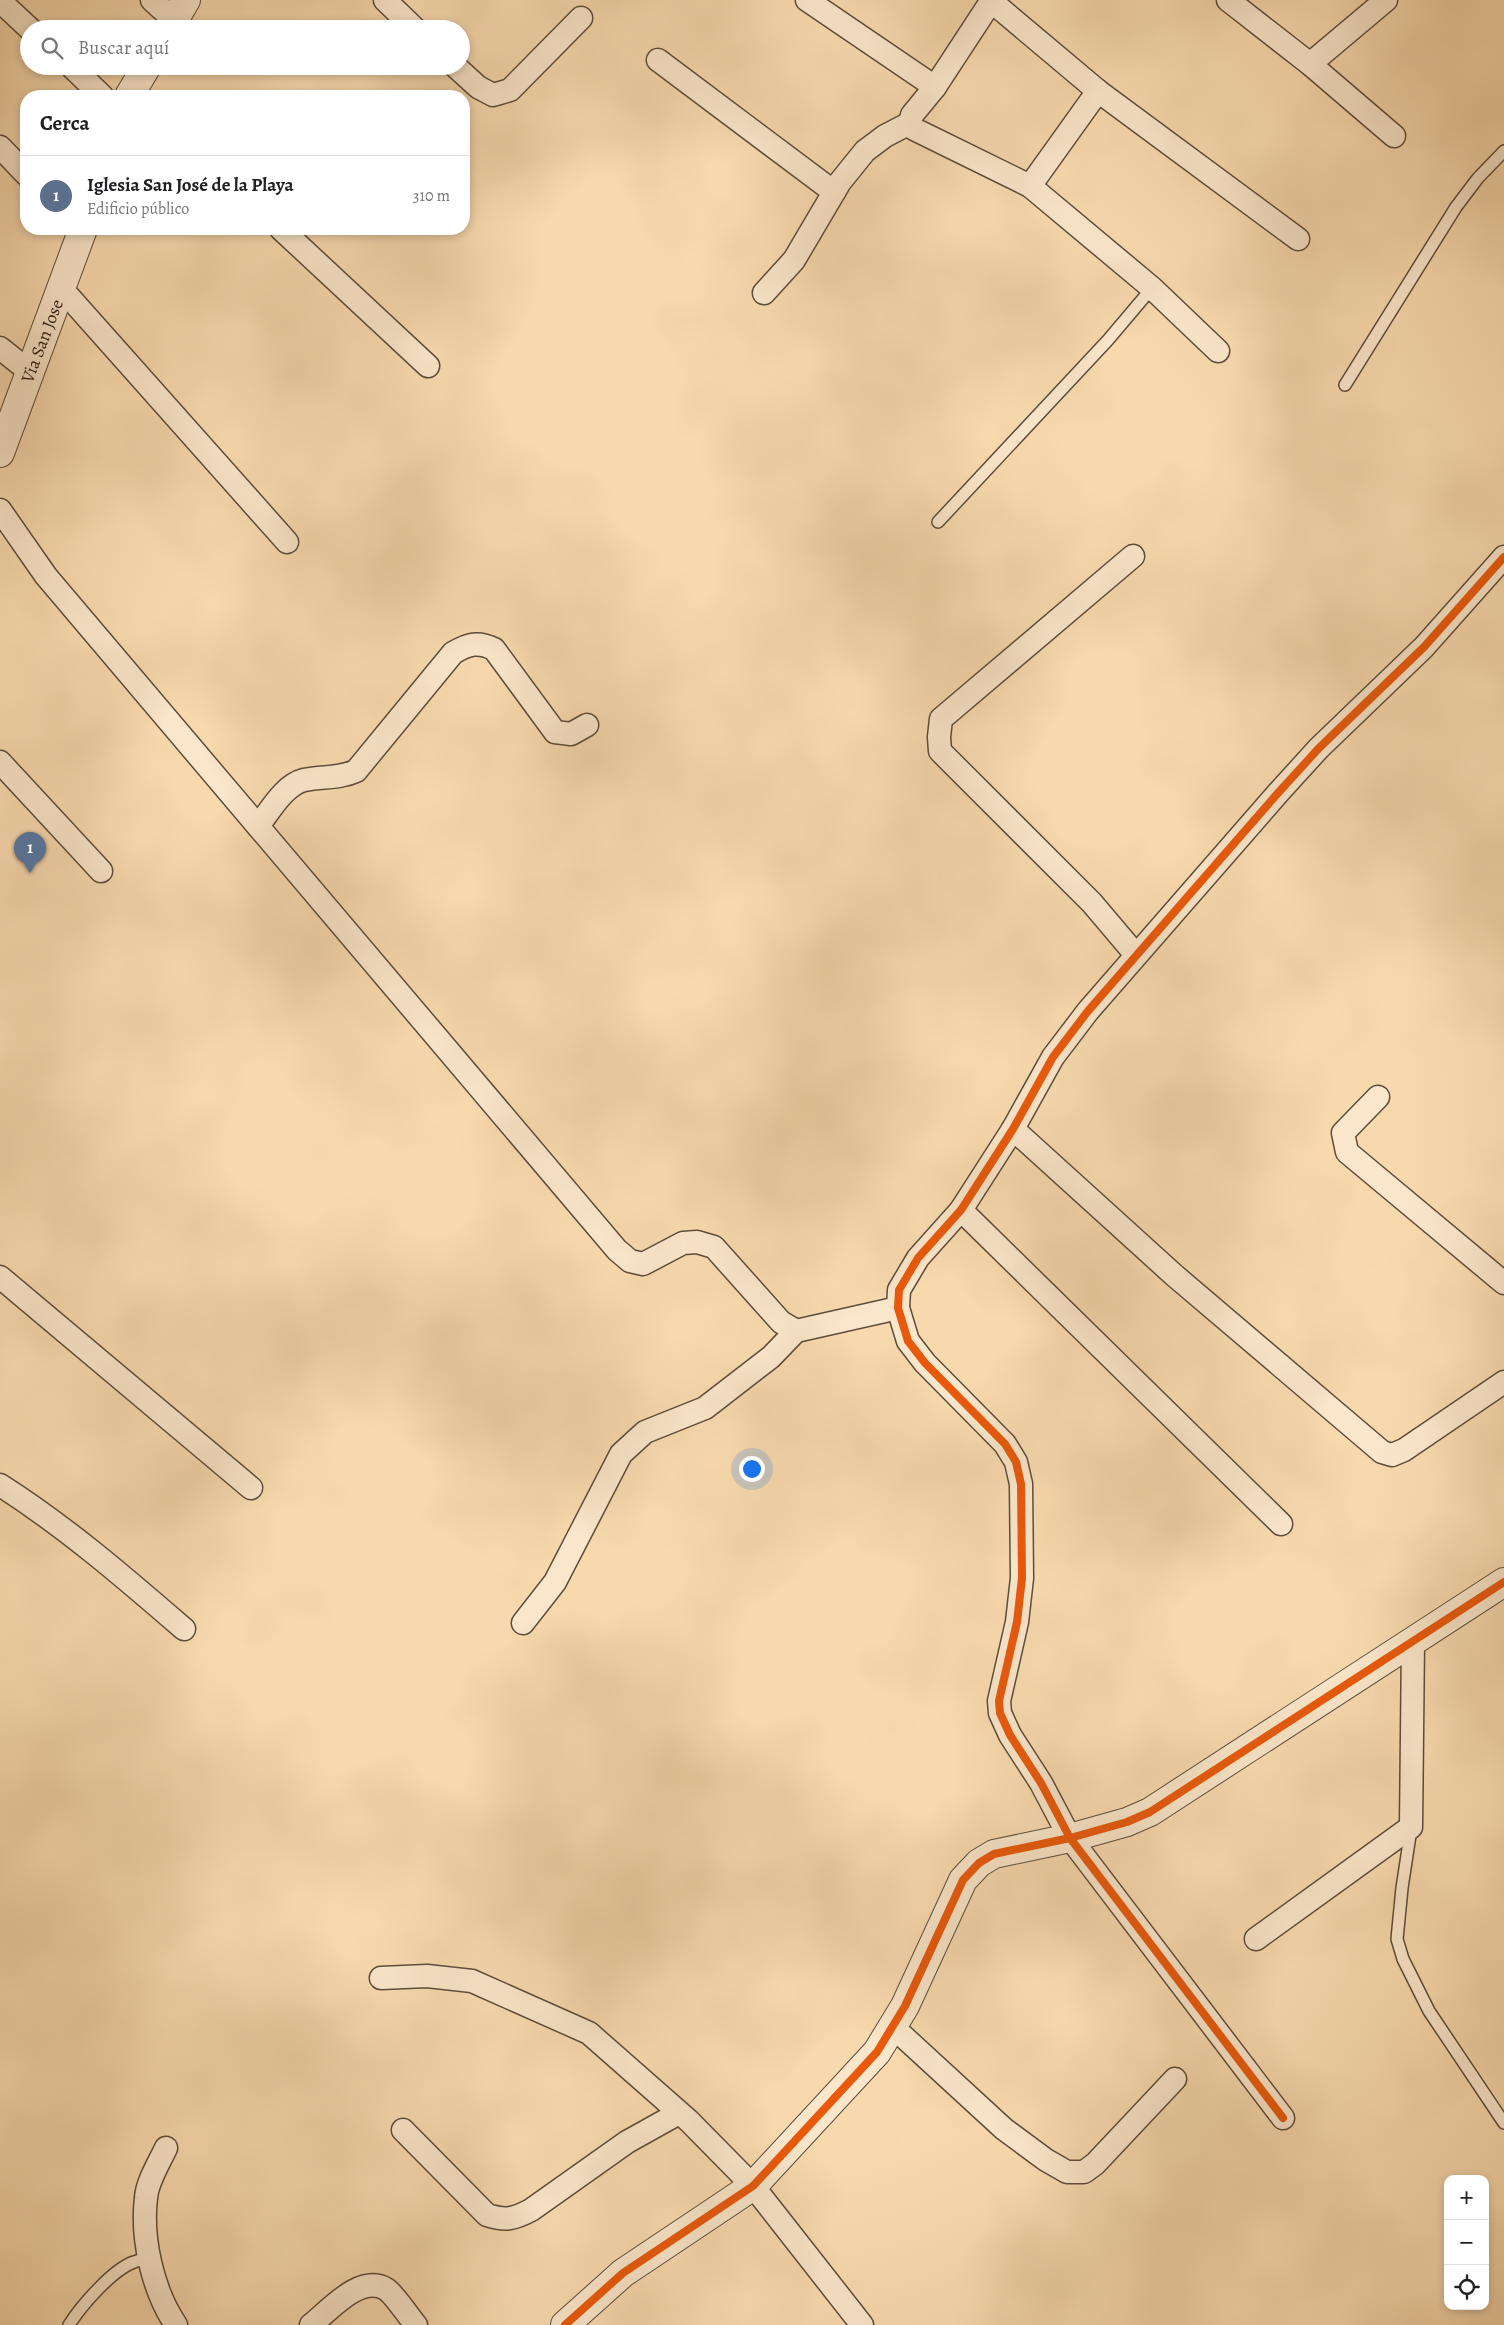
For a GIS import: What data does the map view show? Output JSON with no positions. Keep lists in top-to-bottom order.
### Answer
{
  "streets": {
    "street": ["Via San Jose"]
  },
  "page": {
    "search": "Buscar aquí",
    "heading": "Cerca",
    "list": [
      {
        "mark": "1",
        "name": "Iglesia San José de la Playa",
        "note": "Edificio público",
        "value": "310 m"
      }
    ],
    "pins": "1",
    "map_buttons": ["+", "−"]
  }
}
